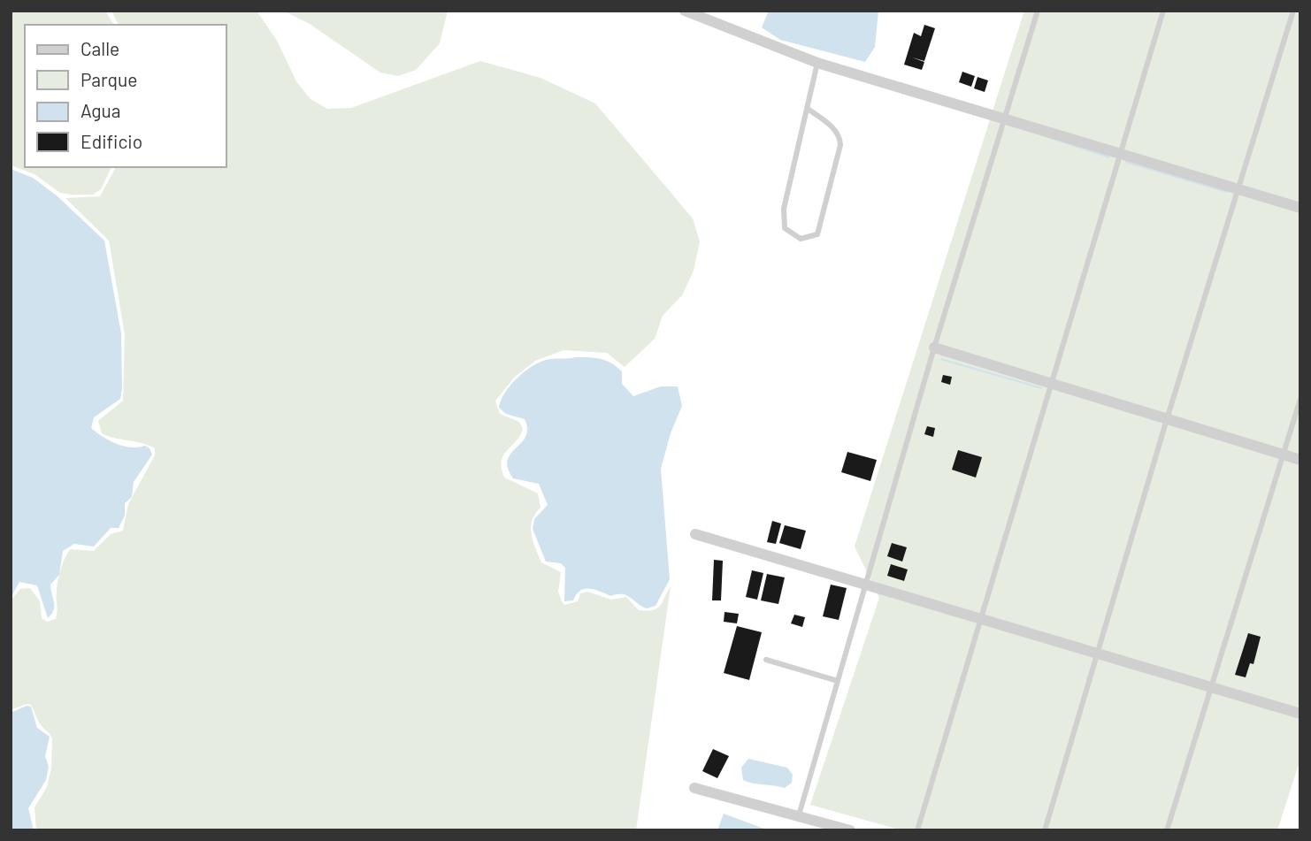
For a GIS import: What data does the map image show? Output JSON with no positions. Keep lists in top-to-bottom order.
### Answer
{
  "legend": [
    "Calle",
    "Parque",
    "Agua",
    "Edificio"
  ]
}
